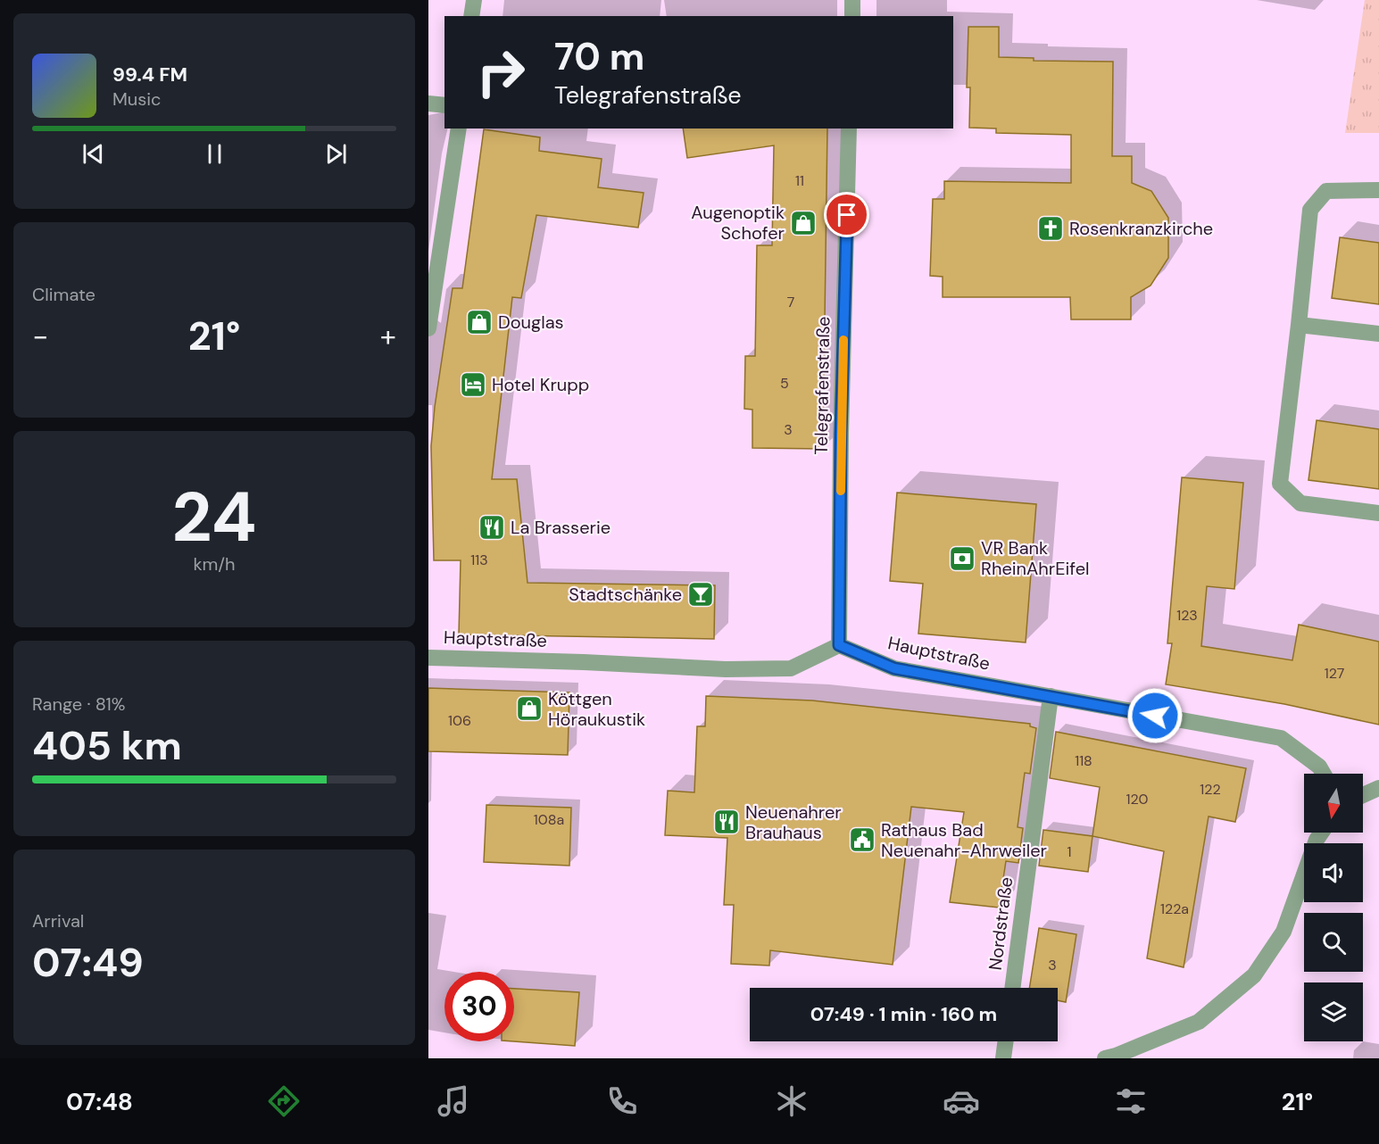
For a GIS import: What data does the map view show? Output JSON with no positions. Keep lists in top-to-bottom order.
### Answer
{
  "streets": {
    "street": ["Telegrafenstraße", "Hauptstraße", "Nordstraße"]
  },
  "crossings": [
    ["Telegrafenstraße", "Hauptstraße"],
    ["Hauptstraße", "Nordstraße"]
  ],
  "places": {
    "shop": ["Augenoptik Schofer", "Douglas", "Köttgen Höraukustik"],
    "church": ["Rosenkranzkirche"],
    "hotel": ["Hotel Krupp"],
    "restaurant": ["La Brasserie", "Neuenahrer Brauhaus"],
    "bank": ["VR Bank RheinAhrEifel"],
    "bar": ["Stadtschänke"],
    "public building": ["Rathaus Bad Neuenahr-Ahrweiler"]
  },
  "house_numbers": [
    "11",
    "7",
    "5",
    "3",
    "113",
    "123",
    "127",
    "106",
    "118",
    "122",
    "120",
    "108a",
    "1",
    "122a",
    "3"
  ],
  "north": "bottom",
  "page": {
    "turn": ["70 m", "Telegrafenstraße"],
    "song": ["99.4 FM", "Music"],
    "tile": [
      "Climate",
      ["24", "km/h"],
      ["Range · 81%", "405 km"],
      ["Arrival", "07:49"]
    ],
    "heat": ["−", "21°", "+"],
    "limit": "30",
    "trip": "07:49 · 1 min · 160 m",
    "tabs": ["07:48", "21°"]
  }
}
